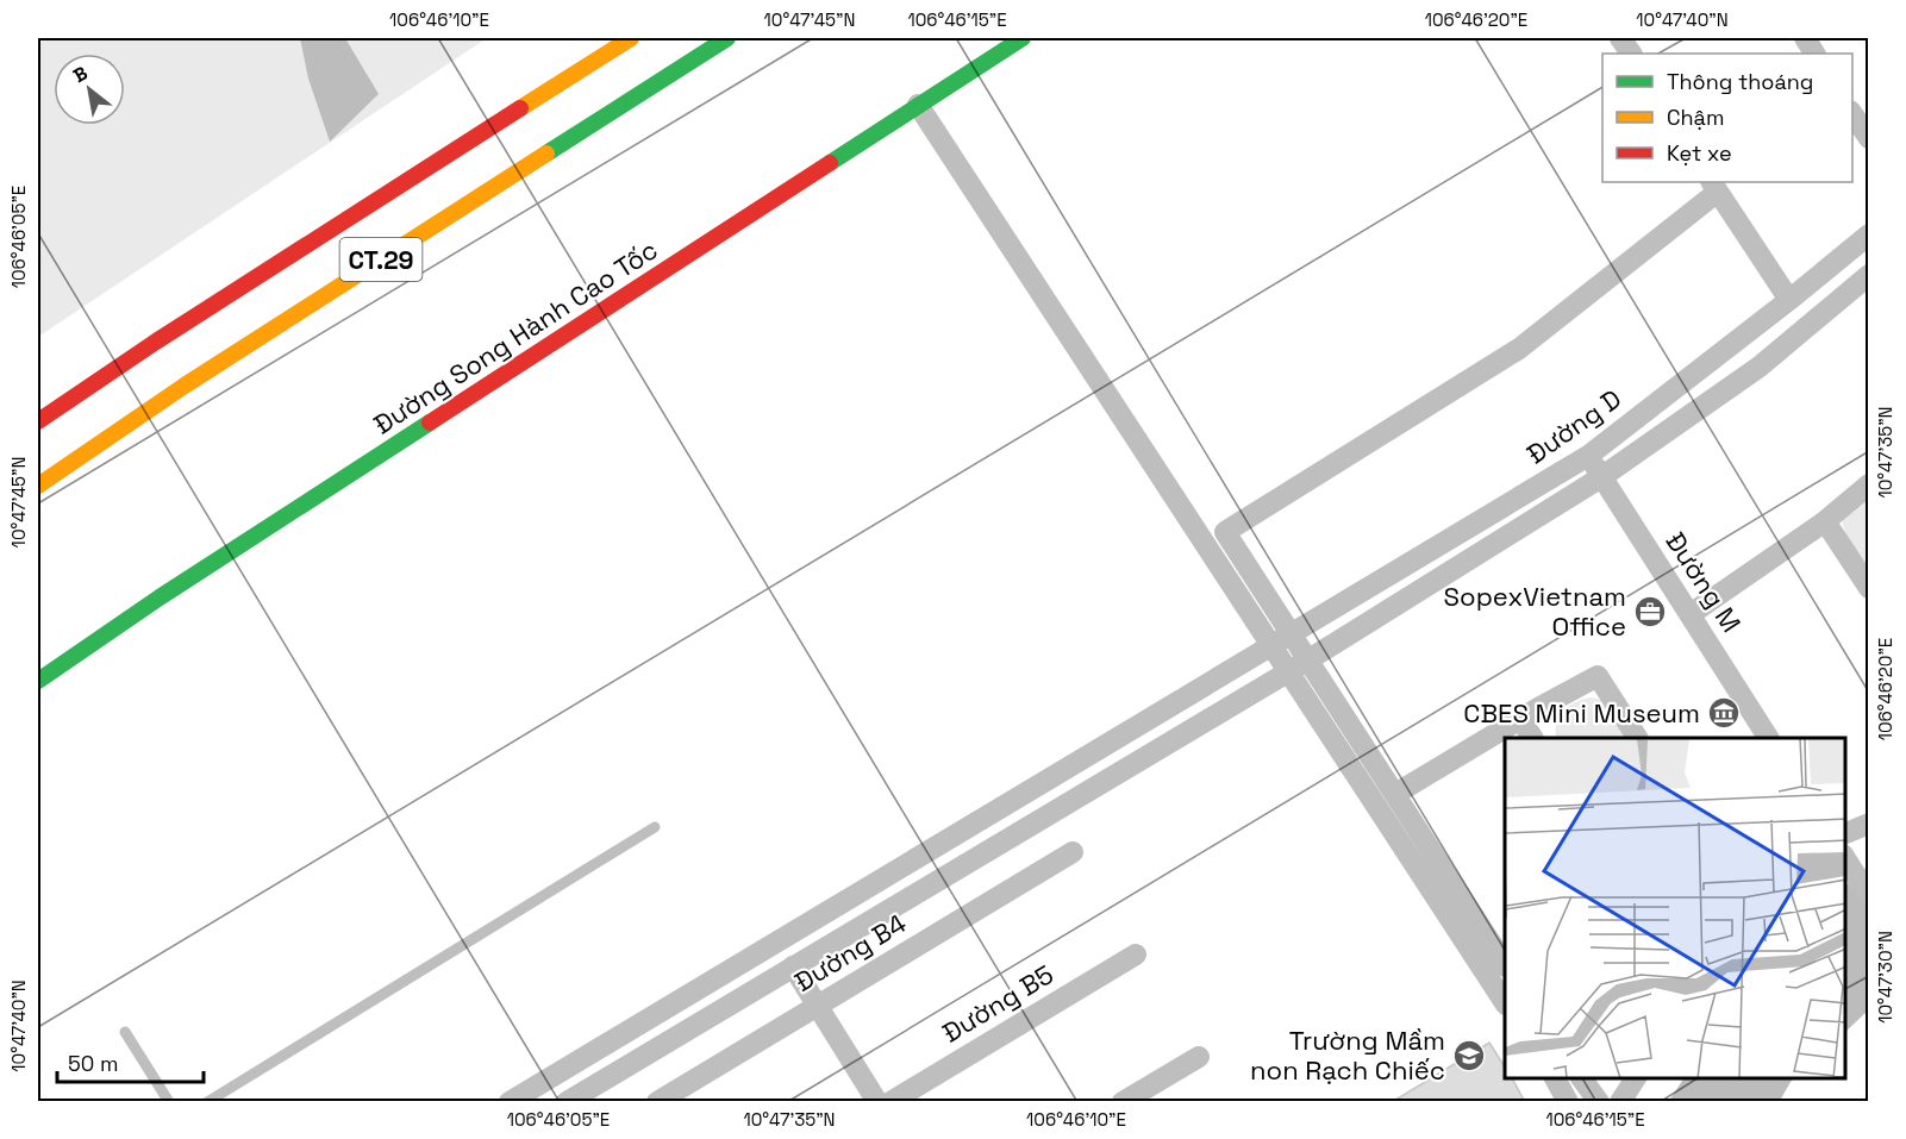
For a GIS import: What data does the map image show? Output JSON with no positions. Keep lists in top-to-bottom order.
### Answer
{
  "streets": {
    "main road": ["CT.29", "Đường Song Hành Cao Tốc"],
    "street": [
      "Đường D",
      "Đường M",
      "Đường B4",
      "Đường B5"
    ]
  },
  "crossings": [
    ["Đường D", "Đường M"]
  ],
  "places": {
    "office": ["SopexVietnam Office"],
    "museum": ["CBES Mini Museum"],
    "school or university": ["Trường Mầm non Rạch Chiếc"]
  },
  "legend": ["Thông thoáng", "Chậm", "Kẹt xe"],
  "scale_bar": "50 m",
  "north": "top left",
  "coordinates": [
    "106°46'10\"E",
    "10°47'45\"N",
    "106°46'15\"E",
    "106°46'20\"E",
    "10°47'40\"N",
    "106°46'05\"E",
    "10°47'35\"N",
    "10°47'30\"N"
  ]
}
